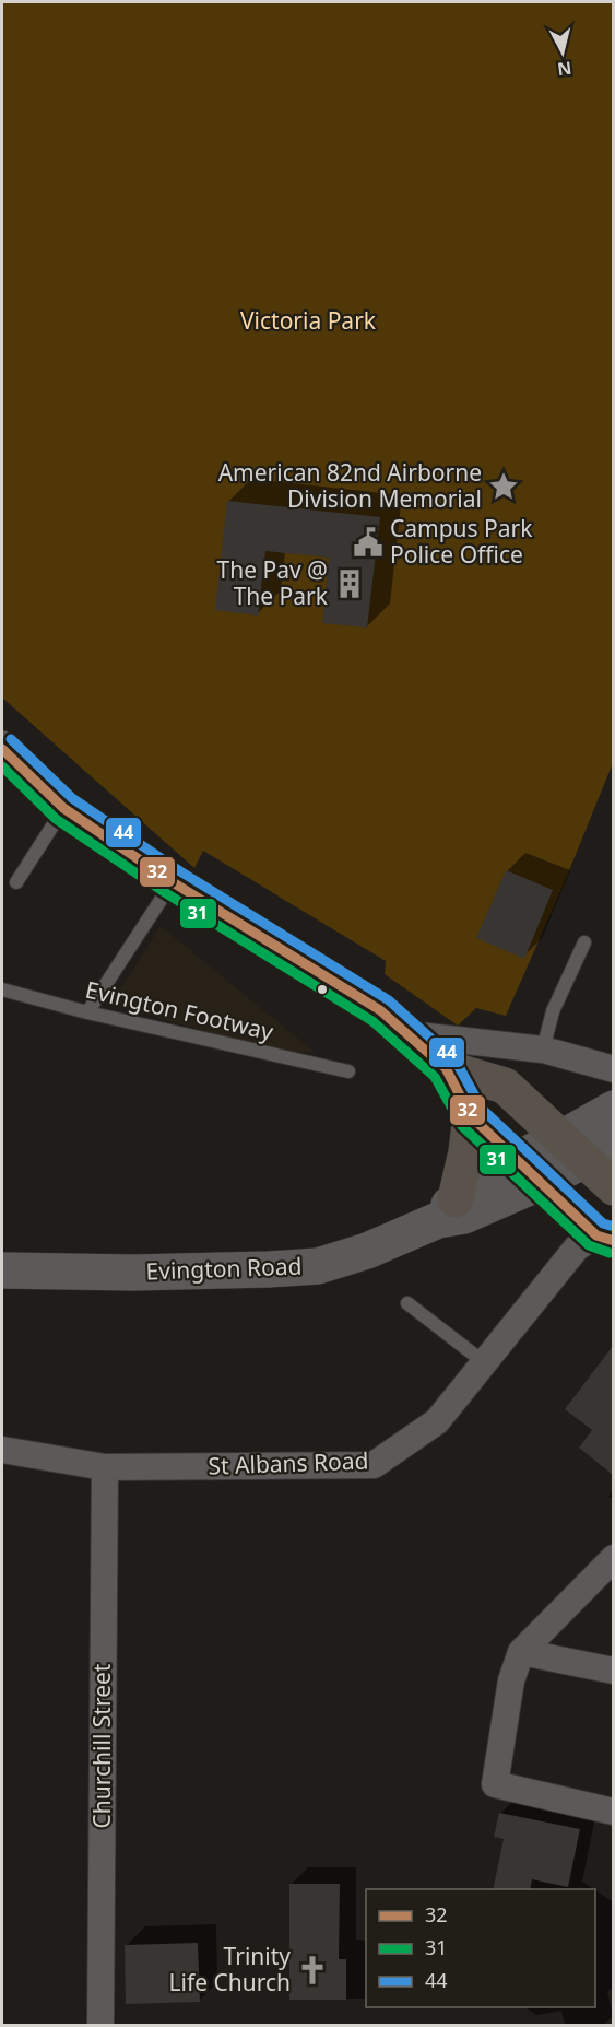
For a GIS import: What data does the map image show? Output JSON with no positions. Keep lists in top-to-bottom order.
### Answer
{
  "streets": {
    "street": ["Evington Road", "St Albans Road", "Churchill Street"],
    "lane": ["Evington Footway"]
  },
  "crossings": [
    ["St Albans Road", "Churchill Street"]
  ],
  "parks": ["Victoria Park"],
  "places": {
    "place": ["American 82nd Airborne Division Memorial"],
    "public building": ["Campus Park Police Office"],
    "building": ["The Pav @ The Park"],
    "church": ["Trinity Life Church"]
  },
  "lines": ["transit line 44", "transit line 32", "transit line 31"],
  "legend": ["32", "31", "44"],
  "north": "bottom"
}
